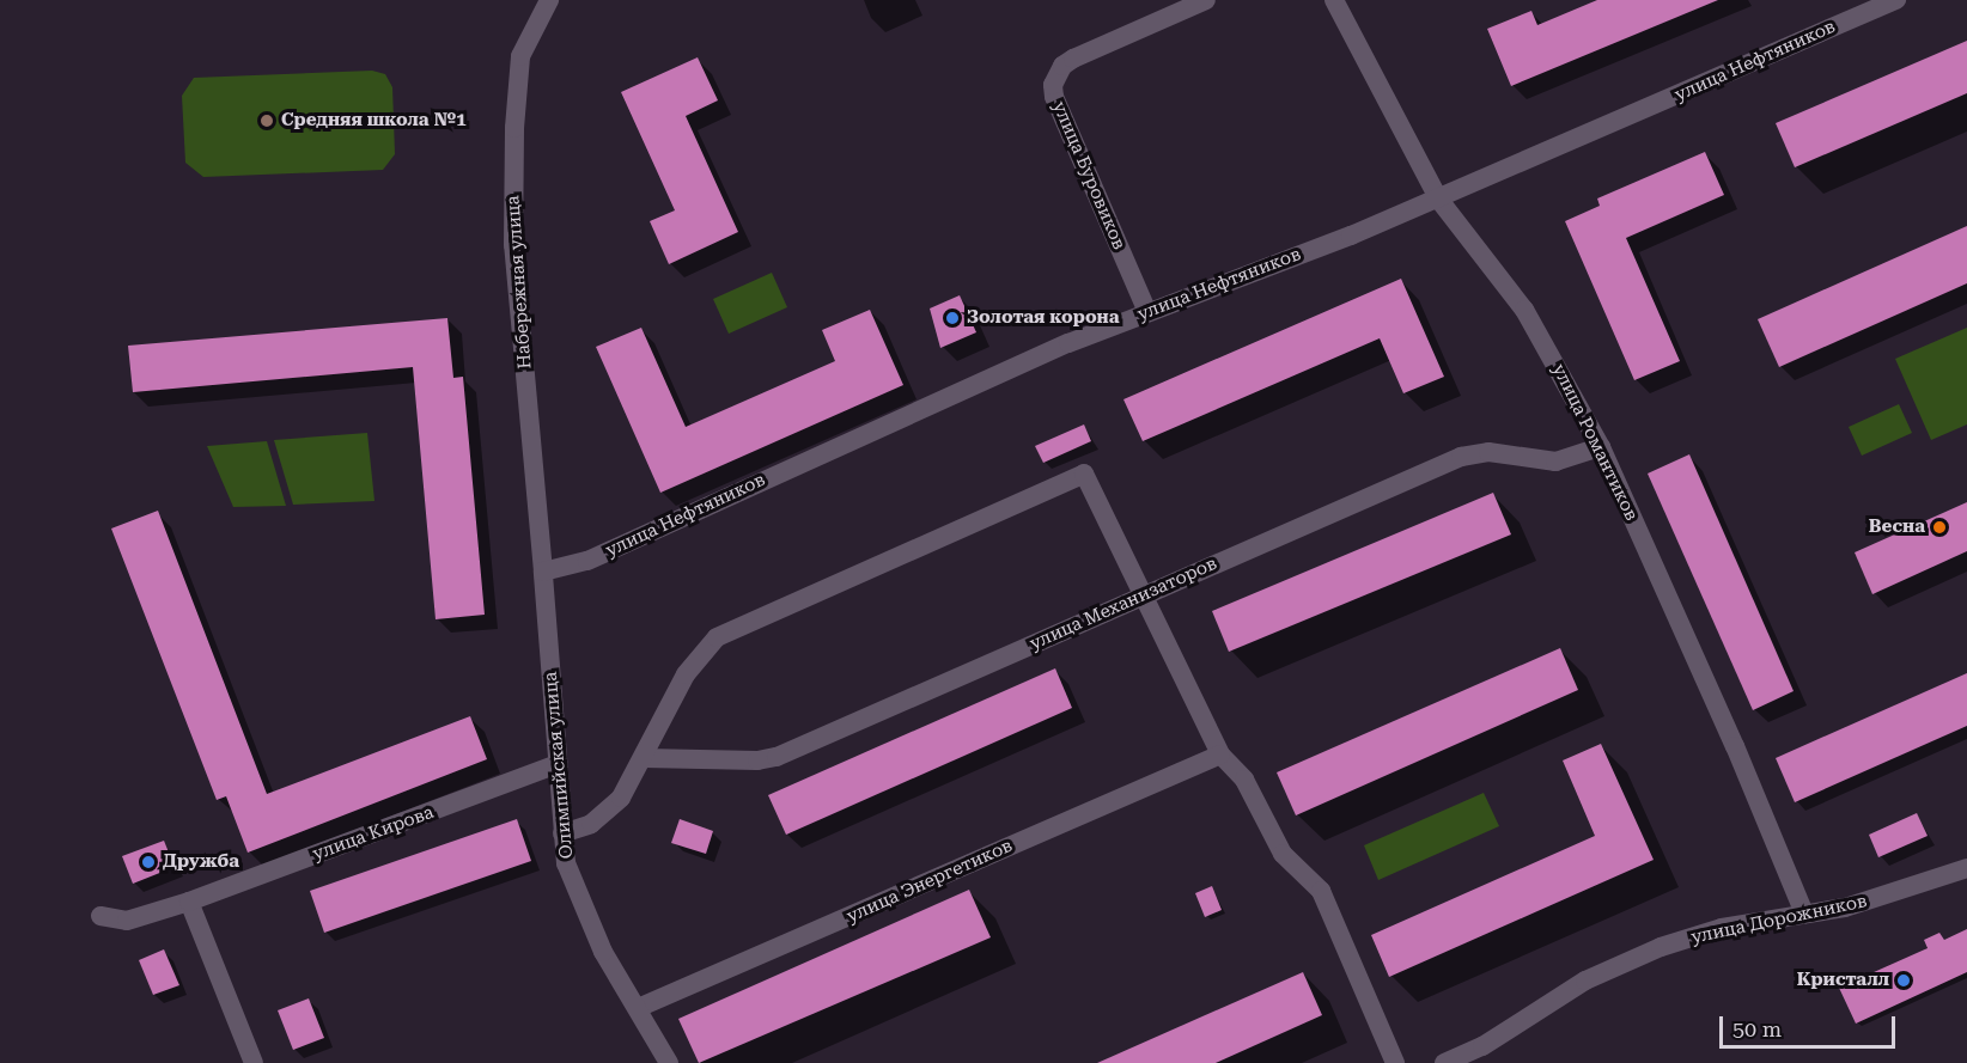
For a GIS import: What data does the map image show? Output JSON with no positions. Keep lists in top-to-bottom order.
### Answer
{
  "streets": {
    "street": [
      "улица Нефтяников",
      "улица Буровиков",
      "Набережная улица",
      "улица Романтиков",
      "улица Механизаторов",
      "Олимпийская улица",
      "улица Кирова",
      "улица Энергетиков",
      "улица Дорожников"
    ]
  },
  "crossings": [
    ["улица Нефтяников", "улица Буровиков"],
    ["улица Нефтяников", "Набережная улица"],
    ["улица Нефтяников", "улица Романтиков"],
    ["улица Нефтяников", "Олимпийская улица"],
    ["Набережная улица", "Олимпийская улица"],
    ["улица Романтиков", "улица Механизаторов"],
    ["улица Романтиков", "улица Дорожников"],
    ["Олимпийская улица", "улица Кирова"],
    ["Олимпийская улица", "улица Энергетиков"]
  ],
  "places": [
    "Средняя школа №1",
    "Золотая корона",
    "Весна",
    "Дружба",
    "Кристалл"
  ],
  "scale_bar": "50 m"
}
